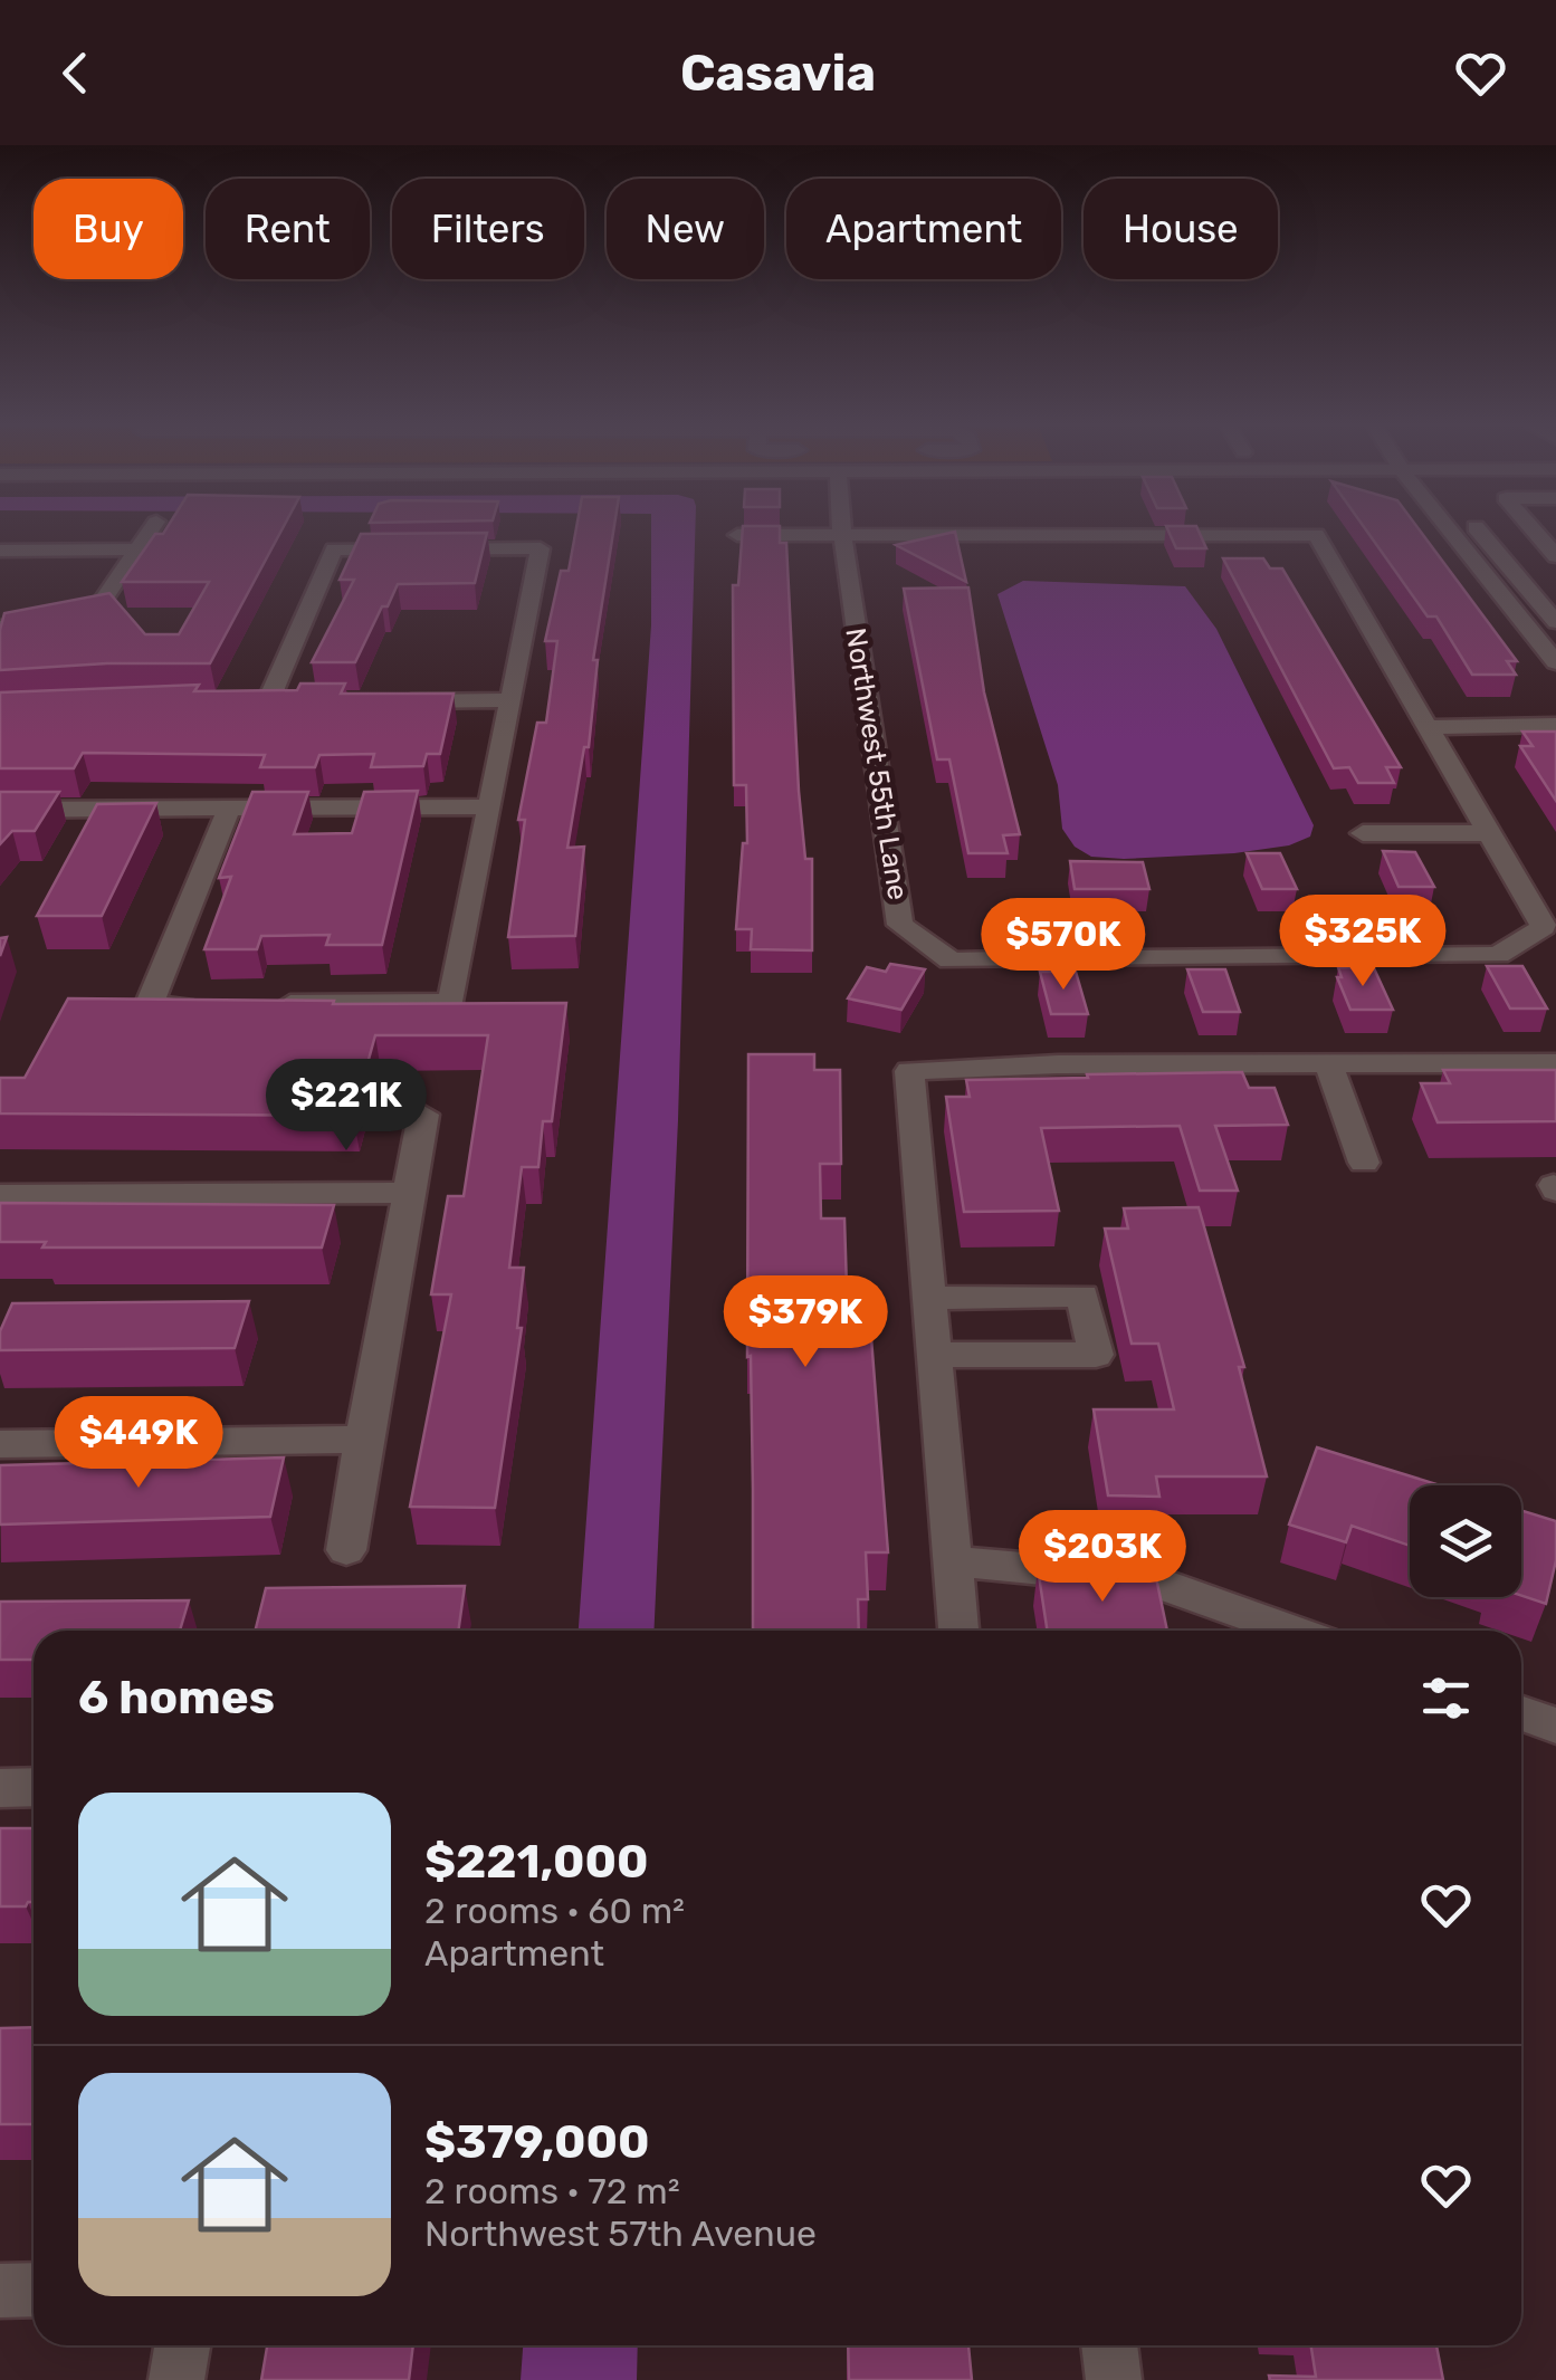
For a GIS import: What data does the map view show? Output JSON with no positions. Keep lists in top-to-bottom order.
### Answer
{
  "streets": {
    "street": ["Northwest 55th Lane"]
  },
  "page": {
    "header": "Casavia",
    "chip": [
      "Buy",
      "Rent",
      "Filters",
      "New",
      "Apartment",
      "House"
    ],
    "price": [
      "$325K",
      "$570K",
      "$221K",
      "$379K",
      "$449K",
      "$203K"
    ],
    "heading": "6 homes",
    "list": [
      {
        "name": "$221,000",
        "note": "2 rooms · 60 m² · Apartment"
      },
      {
        "name": "$379,000",
        "note": "2 rooms · 72 m² · Northwest 57th Avenue"
      }
    ]
  }
}
